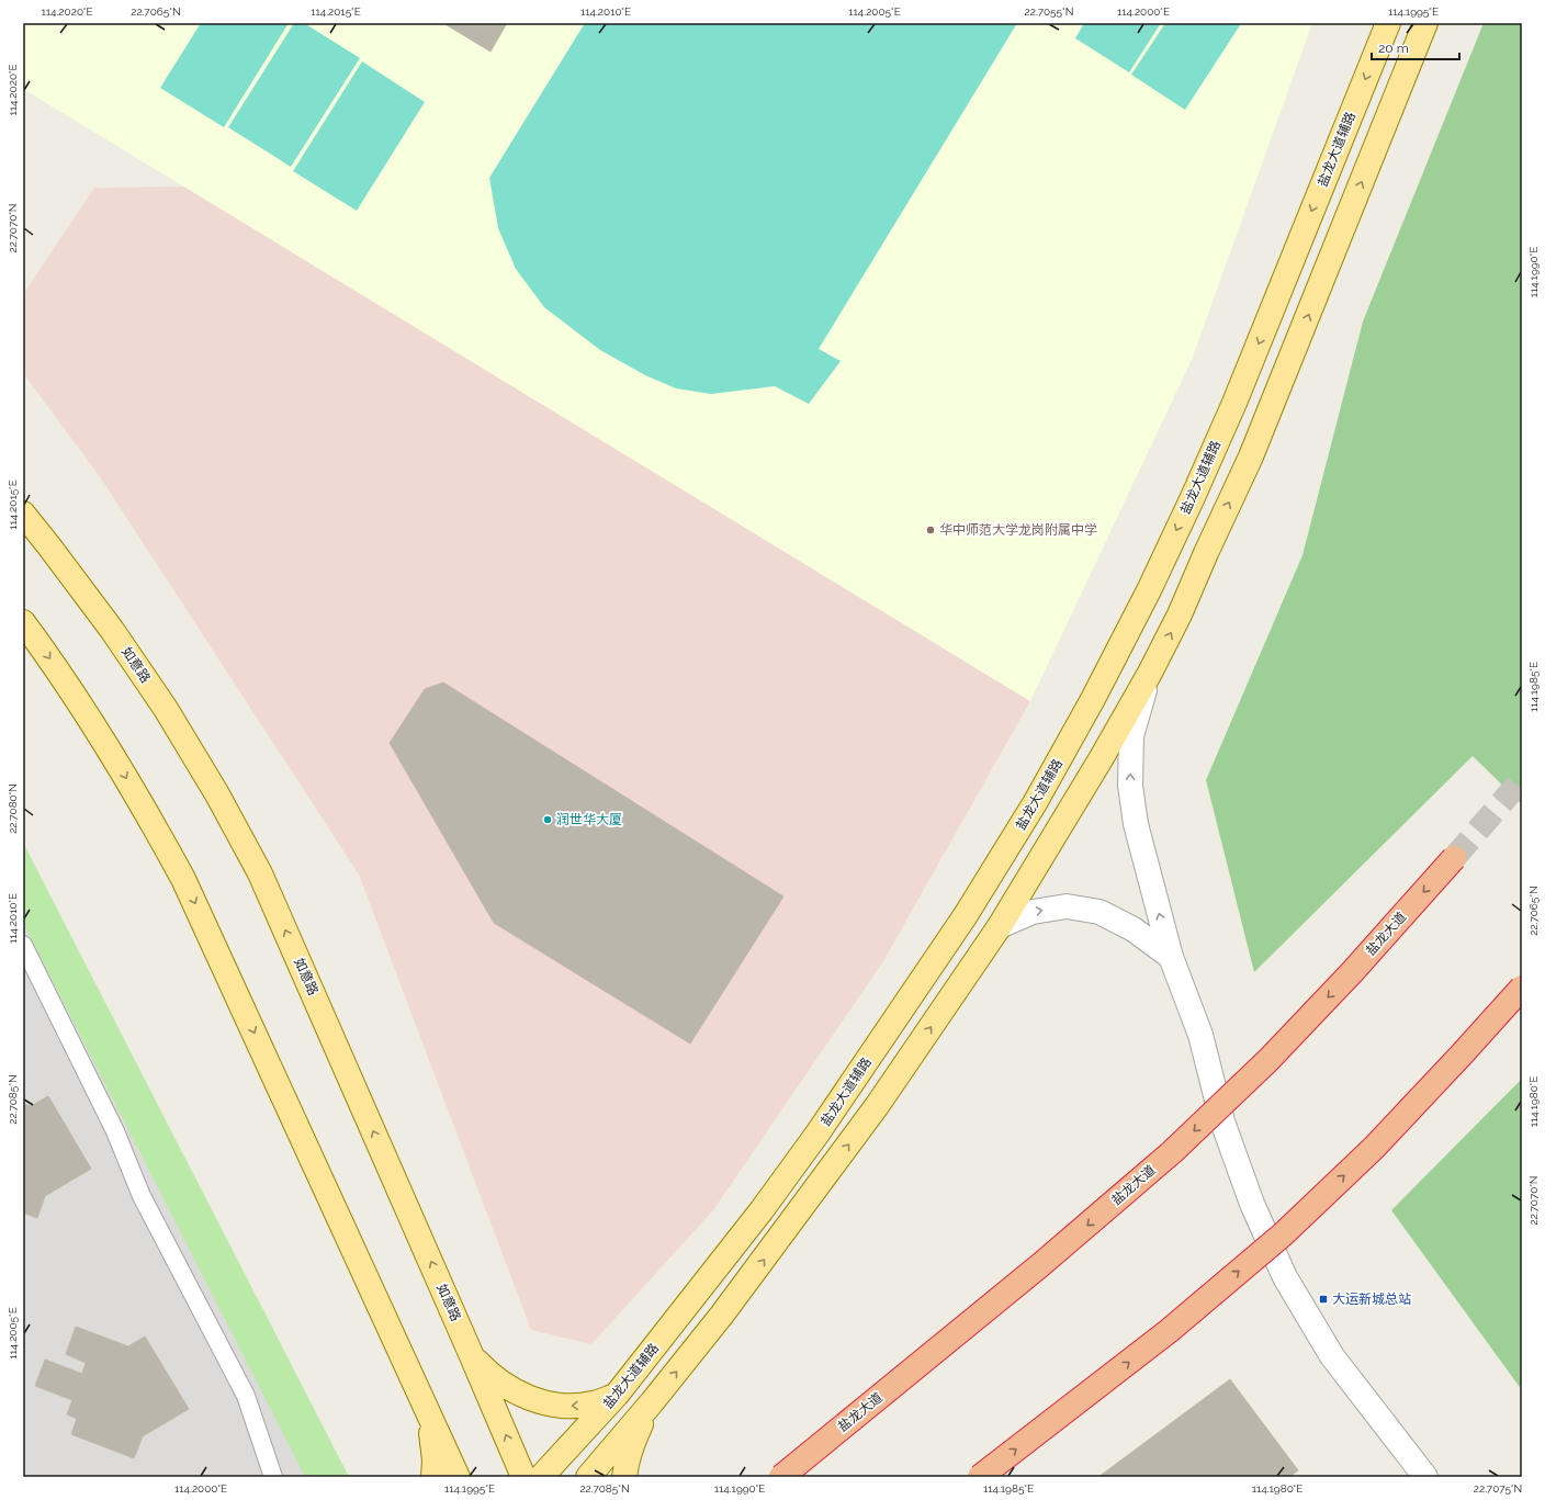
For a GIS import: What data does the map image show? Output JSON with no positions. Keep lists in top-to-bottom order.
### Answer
{
  "streets": {
    "highway": ["盐龙大道"],
    "main road": ["盐龙大道辅路", "如意路"]
  },
  "places": {
    "other": ["华中师范大学龙岗附属中学", "润世华大厦"],
    "transit": ["大运新城总站"]
  },
  "scale_bar": "20 m",
  "coordinates": [
    "114.2020°E",
    "22.7065°N",
    "114.2015°E",
    "114.2010°E",
    "114.2005°E",
    "22.7055°N",
    "114.2000°E",
    "114.1995°E",
    "22.7070°N",
    "114.1990°E",
    "114.1985°E",
    "22.7080°N",
    "22.7085°N",
    "114.1980°E",
    "22.7075°N"
  ]
}
